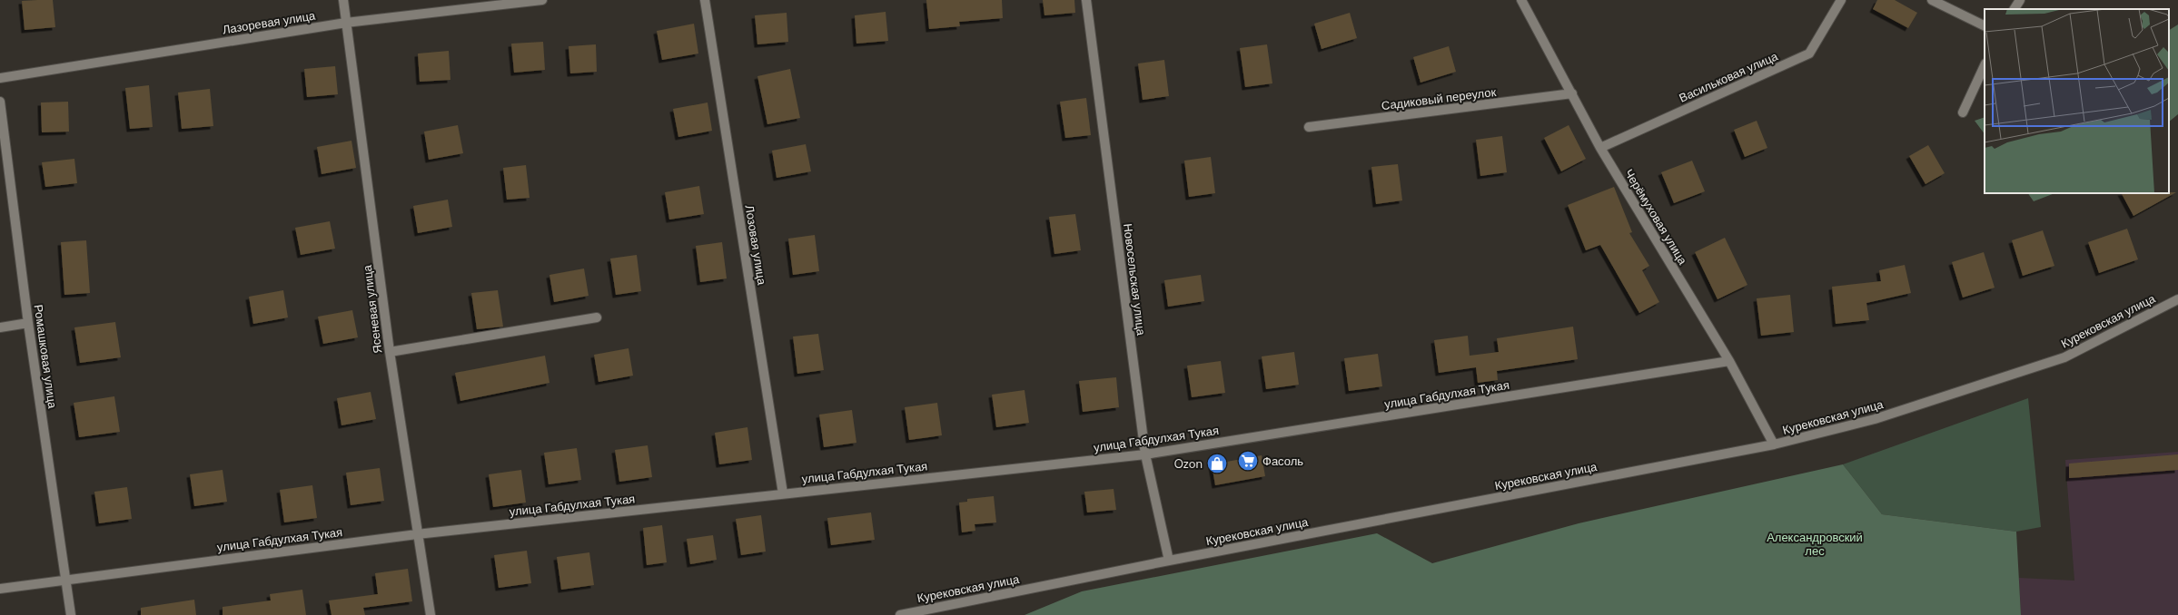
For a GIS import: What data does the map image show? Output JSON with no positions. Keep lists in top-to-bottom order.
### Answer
{
  "streets": {
    "street": [
      "Лазоревая улица",
      "Васильковая улица",
      "Садиковый переулок",
      "Черёмуховая улица",
      "Лозовая улица",
      "Новосельская улица",
      "Ясеневая улица",
      "Курековская улица",
      "Ромашковая улица",
      "улица Габдулхая Тукая"
    ]
  },
  "crossings": [
    ["Лазоревая улица", "Ясеневая улица"],
    ["Васильковая улица", "Черёмуховая улица"],
    ["Садиковый переулок", "Черёмуховая улица"],
    ["Черёмуховая улица", "Курековская улица"],
    ["Черёмуховая улица", "улица Габдулхая Тукая"],
    ["Лозовая улица", "улица Габдулхая Тукая"],
    ["Новосельская улица", "Курековская улица"],
    ["Новосельская улица", "улица Габдулхая Тукая"],
    ["Ясеневая улица", "улица Габдулхая Тукая"],
    ["Ромашковая улица", "улица Габдулхая Тукая"]
  ],
  "parks": ["Александровский лес"],
  "places": {
    "supermarket": ["Фасоль"],
    "shop": ["Ozon"]
  }
}
